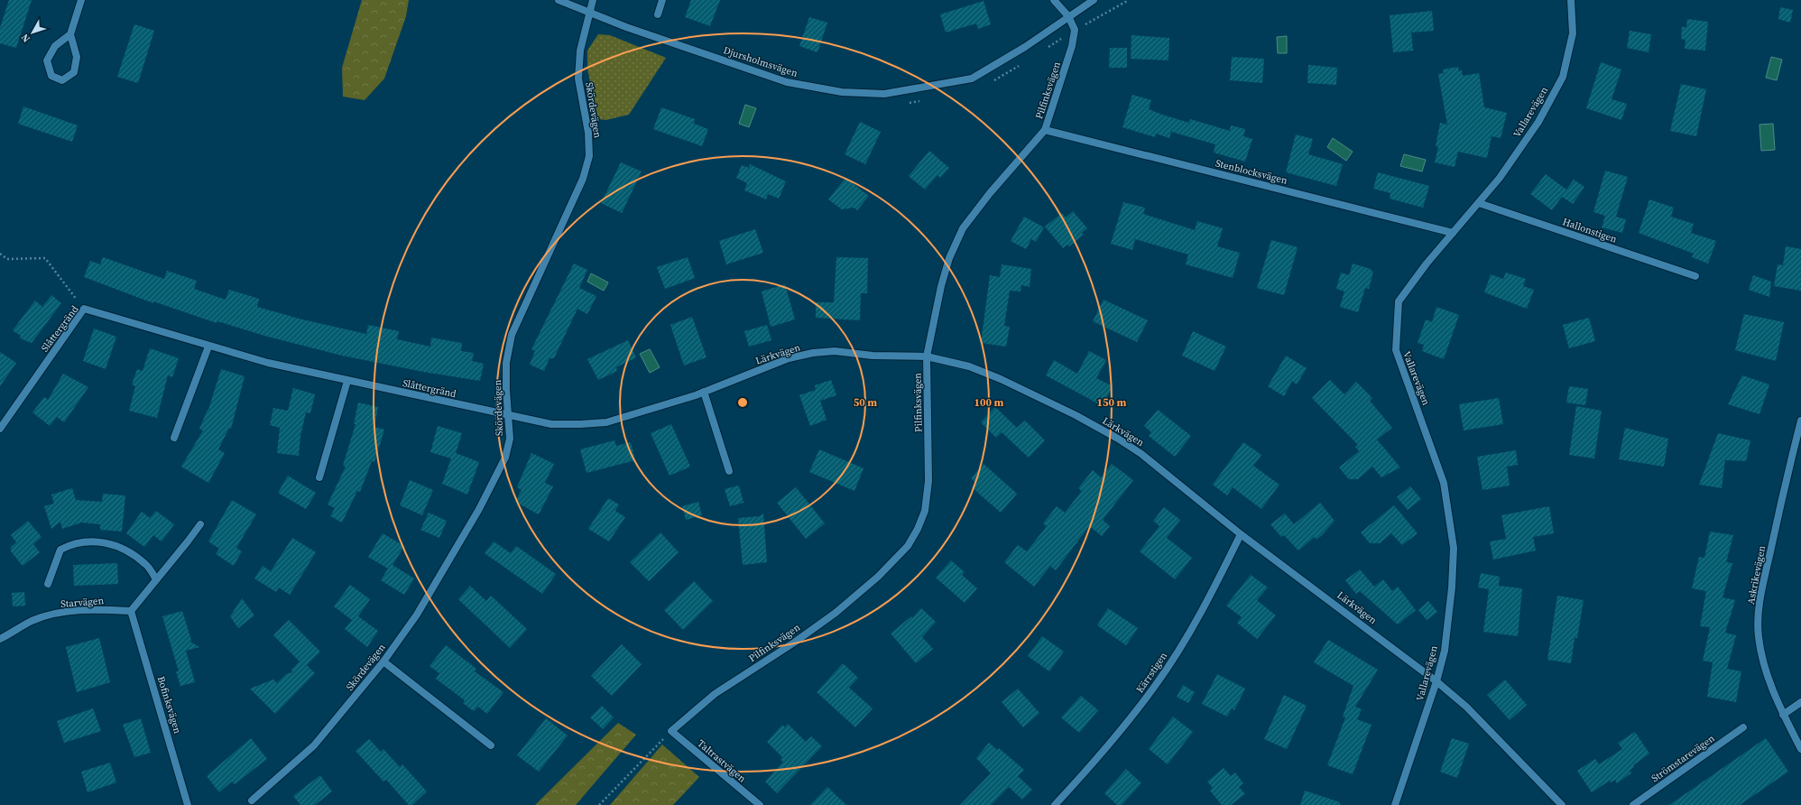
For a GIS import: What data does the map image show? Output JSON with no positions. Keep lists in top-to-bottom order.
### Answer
{
  "streets": {
    "street": [
      "Djursholmsvägen",
      "Pilfinksvägen",
      "Skördevägen",
      "Vallarevägen",
      "Stenblocksvägen",
      "Hallonstigen",
      "Slåttergränd",
      "Lärkvägen",
      "Askrikevägen",
      "Starvägen",
      "Kärrstigen",
      "Bofinksvägen",
      "Strömstarevägen",
      "Taltrastvägen"
    ]
  },
  "crossings": [
    ["Djursholmsvägen", "Skördevägen"],
    ["Pilfinksvägen", "Stenblocksvägen"],
    ["Pilfinksvägen", "Lärkvägen"],
    ["Pilfinksvägen", "Taltrastvägen"],
    ["Skördevägen", "Slåttergränd"],
    ["Skördevägen", "Lärkvägen"],
    ["Vallarevägen", "Stenblocksvägen"],
    ["Vallarevägen", "Hallonstigen"],
    ["Vallarevägen", "Lärkvägen"],
    ["Slåttergränd", "Lärkvägen"],
    ["Lärkvägen", "Kärrstigen"],
    ["Starvägen", "Bofinksvägen"]
  ],
  "north": "bottom left",
  "rings": ["50 m", "100 m", "150 m"]
}
